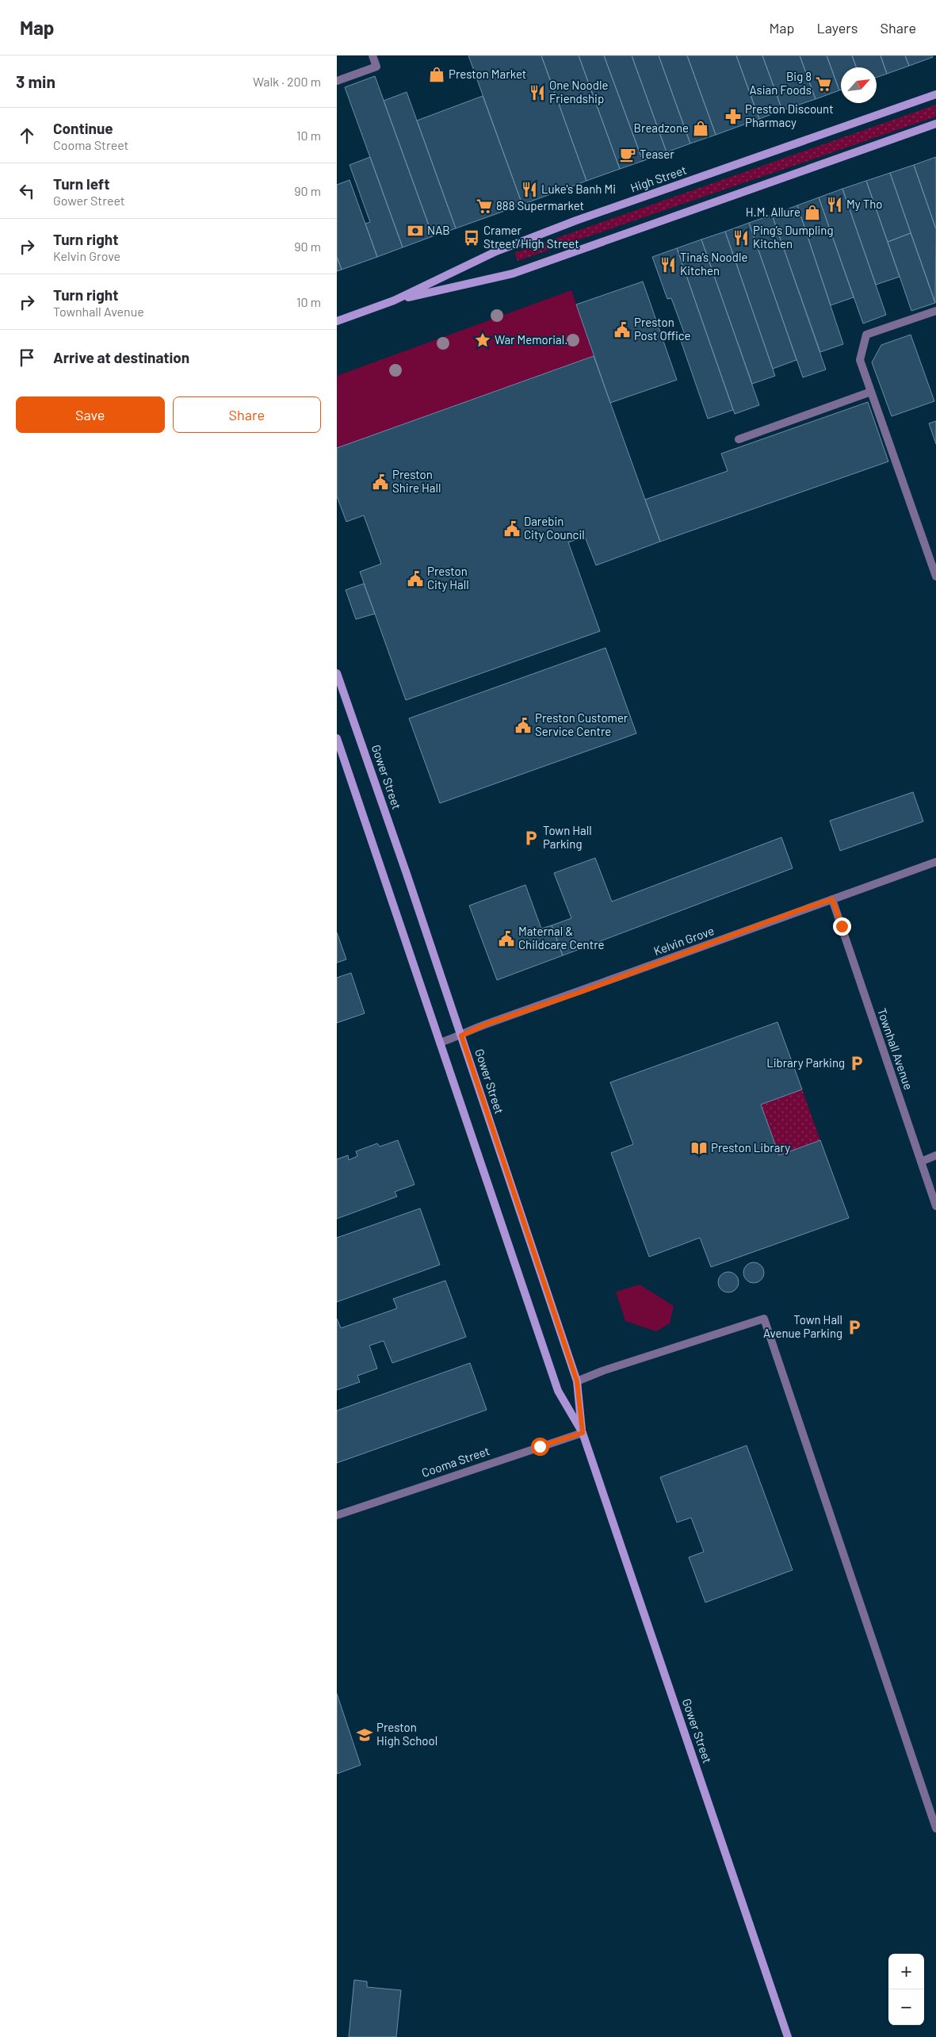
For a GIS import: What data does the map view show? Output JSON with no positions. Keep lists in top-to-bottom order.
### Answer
{
  "streets": {
    "street": [
      "High Street",
      "Gower Street",
      "Kelvin Grove",
      "Townhall Avenue",
      "Cooma Street"
    ]
  },
  "crossings": [
    ["Gower Street", "Kelvin Grove"],
    ["Gower Street", "Cooma Street"],
    ["Kelvin Grove", "Townhall Avenue"]
  ],
  "places": {
    "shop": ["Preston Market", "Breadzone", "H.M. Allure"],
    "supermarket": ["Big 8 Asian Foods", "888 Supermarket"],
    "restaurant": [
      "One Noodle Friendship",
      "Luke's Banh Mi",
      "My Tho",
      "Ping’s Dumpling Kitchen",
      "Tina’s Noodle Kitchen"
    ],
    "pharmacy": ["Preston Discount Pharmacy"],
    "cafe": ["Teaser"],
    "bank": ["NAB"],
    "bus stop": ["Cramer Street/High Street"],
    "public building": [
      "Preston Post Office",
      "Preston Shire Hall",
      "Darebin City Council",
      "Preston City Hall",
      "Preston Customer Service Centre",
      "Maternal & Childcare Centre"
    ],
    "place": ["War Memorial."],
    "parking": ["Town Hall Parking", "Library Parking", "Town Hall Avenue Parking"],
    "library": ["Preston Library"],
    "school or university": ["Preston High School"]
  },
  "north": "top right",
  "page": {
    "header": "Map",
    "nav": ["Map", "Layers", "Share"],
    "heading": ["3 min", "Walk · 200 m"],
    "list": [
      ["Continue", "Cooma Street", "10 m"],
      ["Turn left", "Gower Street", "90 m"],
      ["Turn right", "Kelvin Grove", "90 m"],
      ["Turn right", "Townhall Avenue", "10 m"],
      "Arrive at destination"
    ],
    "buttons": ["Save", "Share"],
    "map_buttons": ["+", "−"]
  }
}
